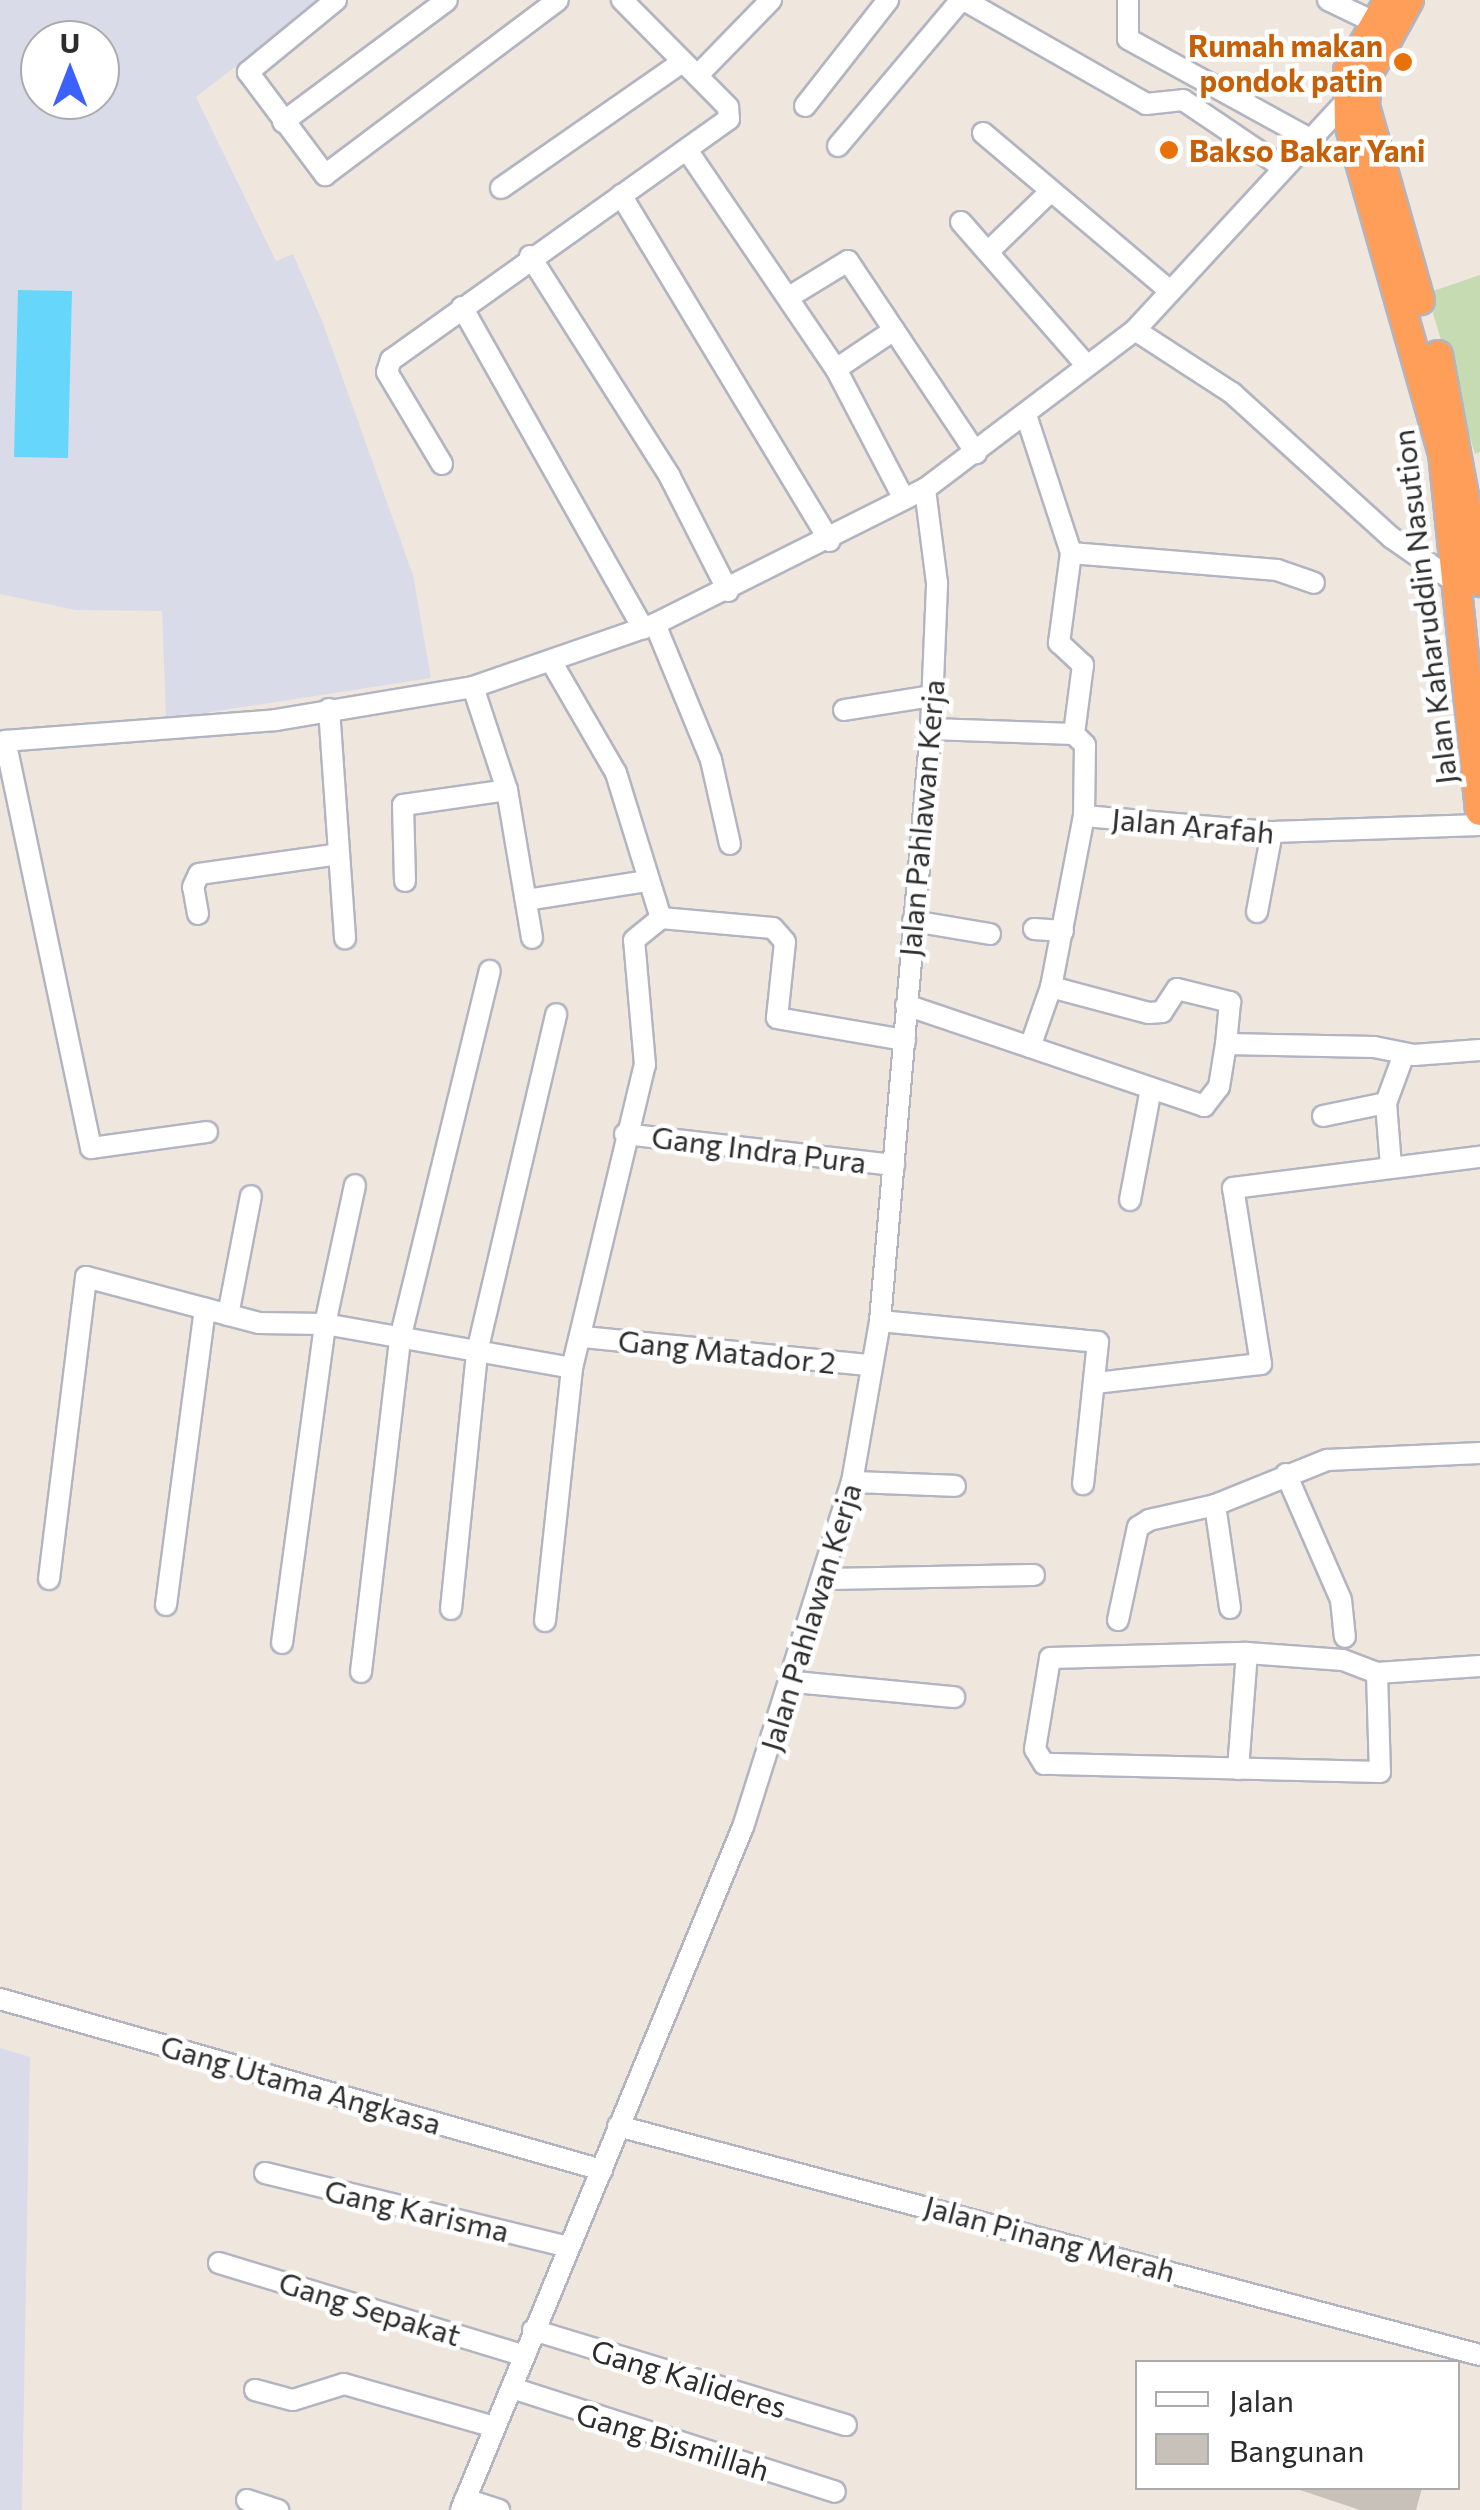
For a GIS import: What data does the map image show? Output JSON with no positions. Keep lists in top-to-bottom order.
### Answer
{
  "streets": {
    "highway": ["Jalan Kaharuddin Nasution"],
    "street": [
      "Jalan Pahlawan Kerja",
      "Jalan Arafah",
      "Gang Indra Pura",
      "Gang Matador 2",
      "Gang Utama Angkasa",
      "Gang Karisma",
      "Jalan Pinang Merah",
      "Gang Sepakat",
      "Gang Kalideres",
      "Gang Bismillah"
    ]
  },
  "crossings": [
    ["Jalan Pahlawan Kerja", "Gang Indra Pura"],
    ["Jalan Pahlawan Kerja", "Gang Matador 2"],
    ["Jalan Pahlawan Kerja", "Gang Utama Angkasa"],
    ["Jalan Pahlawan Kerja", "Gang Karisma"],
    ["Jalan Pahlawan Kerja", "Jalan Pinang Merah"],
    ["Jalan Pahlawan Kerja", "Gang Sepakat"],
    ["Jalan Pahlawan Kerja", "Gang Kalideres"],
    ["Jalan Pahlawan Kerja", "Gang Bismillah"]
  ],
  "places": ["Rumah makan pondok patin", "Bakso Bakar Yani"],
  "legend": ["Jalan", "Bangunan"],
  "north": "top"
}
